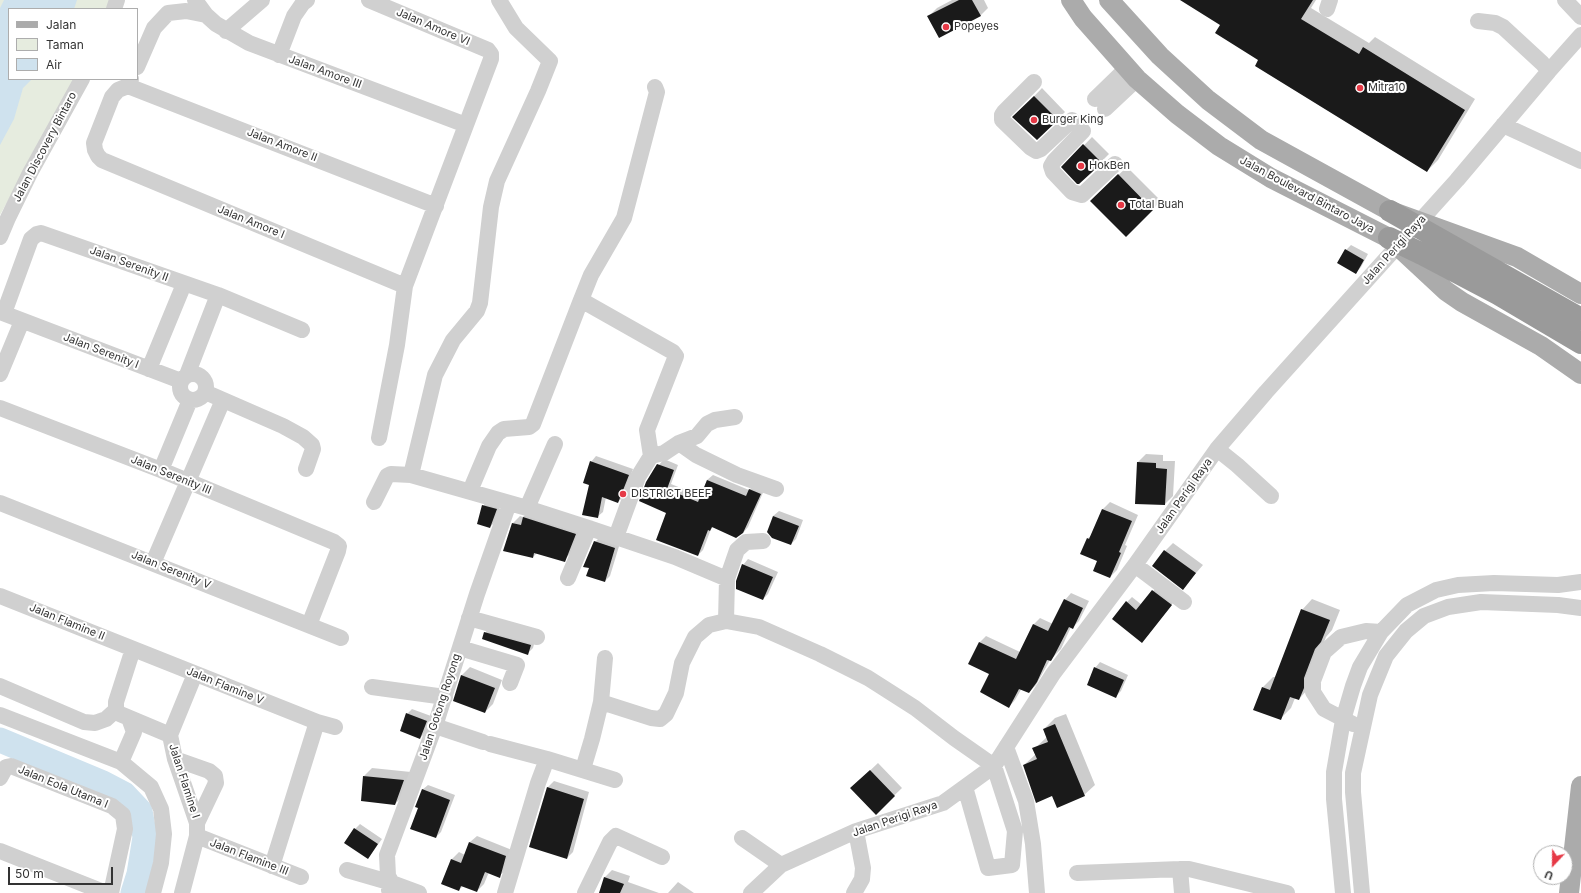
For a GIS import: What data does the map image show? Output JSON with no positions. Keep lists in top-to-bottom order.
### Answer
{
  "streets": {
    "main road": ["Jalan Boulevard Bintaro Jaya"],
    "street": [
      "Jalan Amore VI",
      "Jalan Amore III",
      "Jalan Amore II",
      "Jalan Discovery Bintaro",
      "Jalan Amore I",
      "Jalan Perigi Raya",
      "Jalan Serenity II",
      "Jalan Serenity I",
      "Jalan Serenity III",
      "Jalan Serenity V",
      "Jalan Flamine II",
      "Jalan Flamine V",
      "Jalan Gotong Royong",
      "Jalan Flamine I",
      "Jalan Eola Utama I",
      "Jalan Flamine III"
    ]
  },
  "crossings": [
    ["Jalan Amore VI", "Jalan Amore III"],
    ["Jalan Amore II", "Jalan Amore I"],
    ["Jalan Serenity II", "Jalan Serenity I"],
    ["Jalan Serenity III", "Jalan Serenity V"],
    ["Jalan Flamine II", "Jalan Flamine V"],
    ["Jalan Flamine I", "Jalan Flamine III"]
  ],
  "places": [
    "Popeyes",
    "Mitra10",
    "Burger King",
    "HokBen",
    "Total Buah",
    "DISTRICT BEEF"
  ],
  "legend": ["Jalan", "Taman", "Air"],
  "scale_bar": "50 m",
  "north": "bottom"
}
